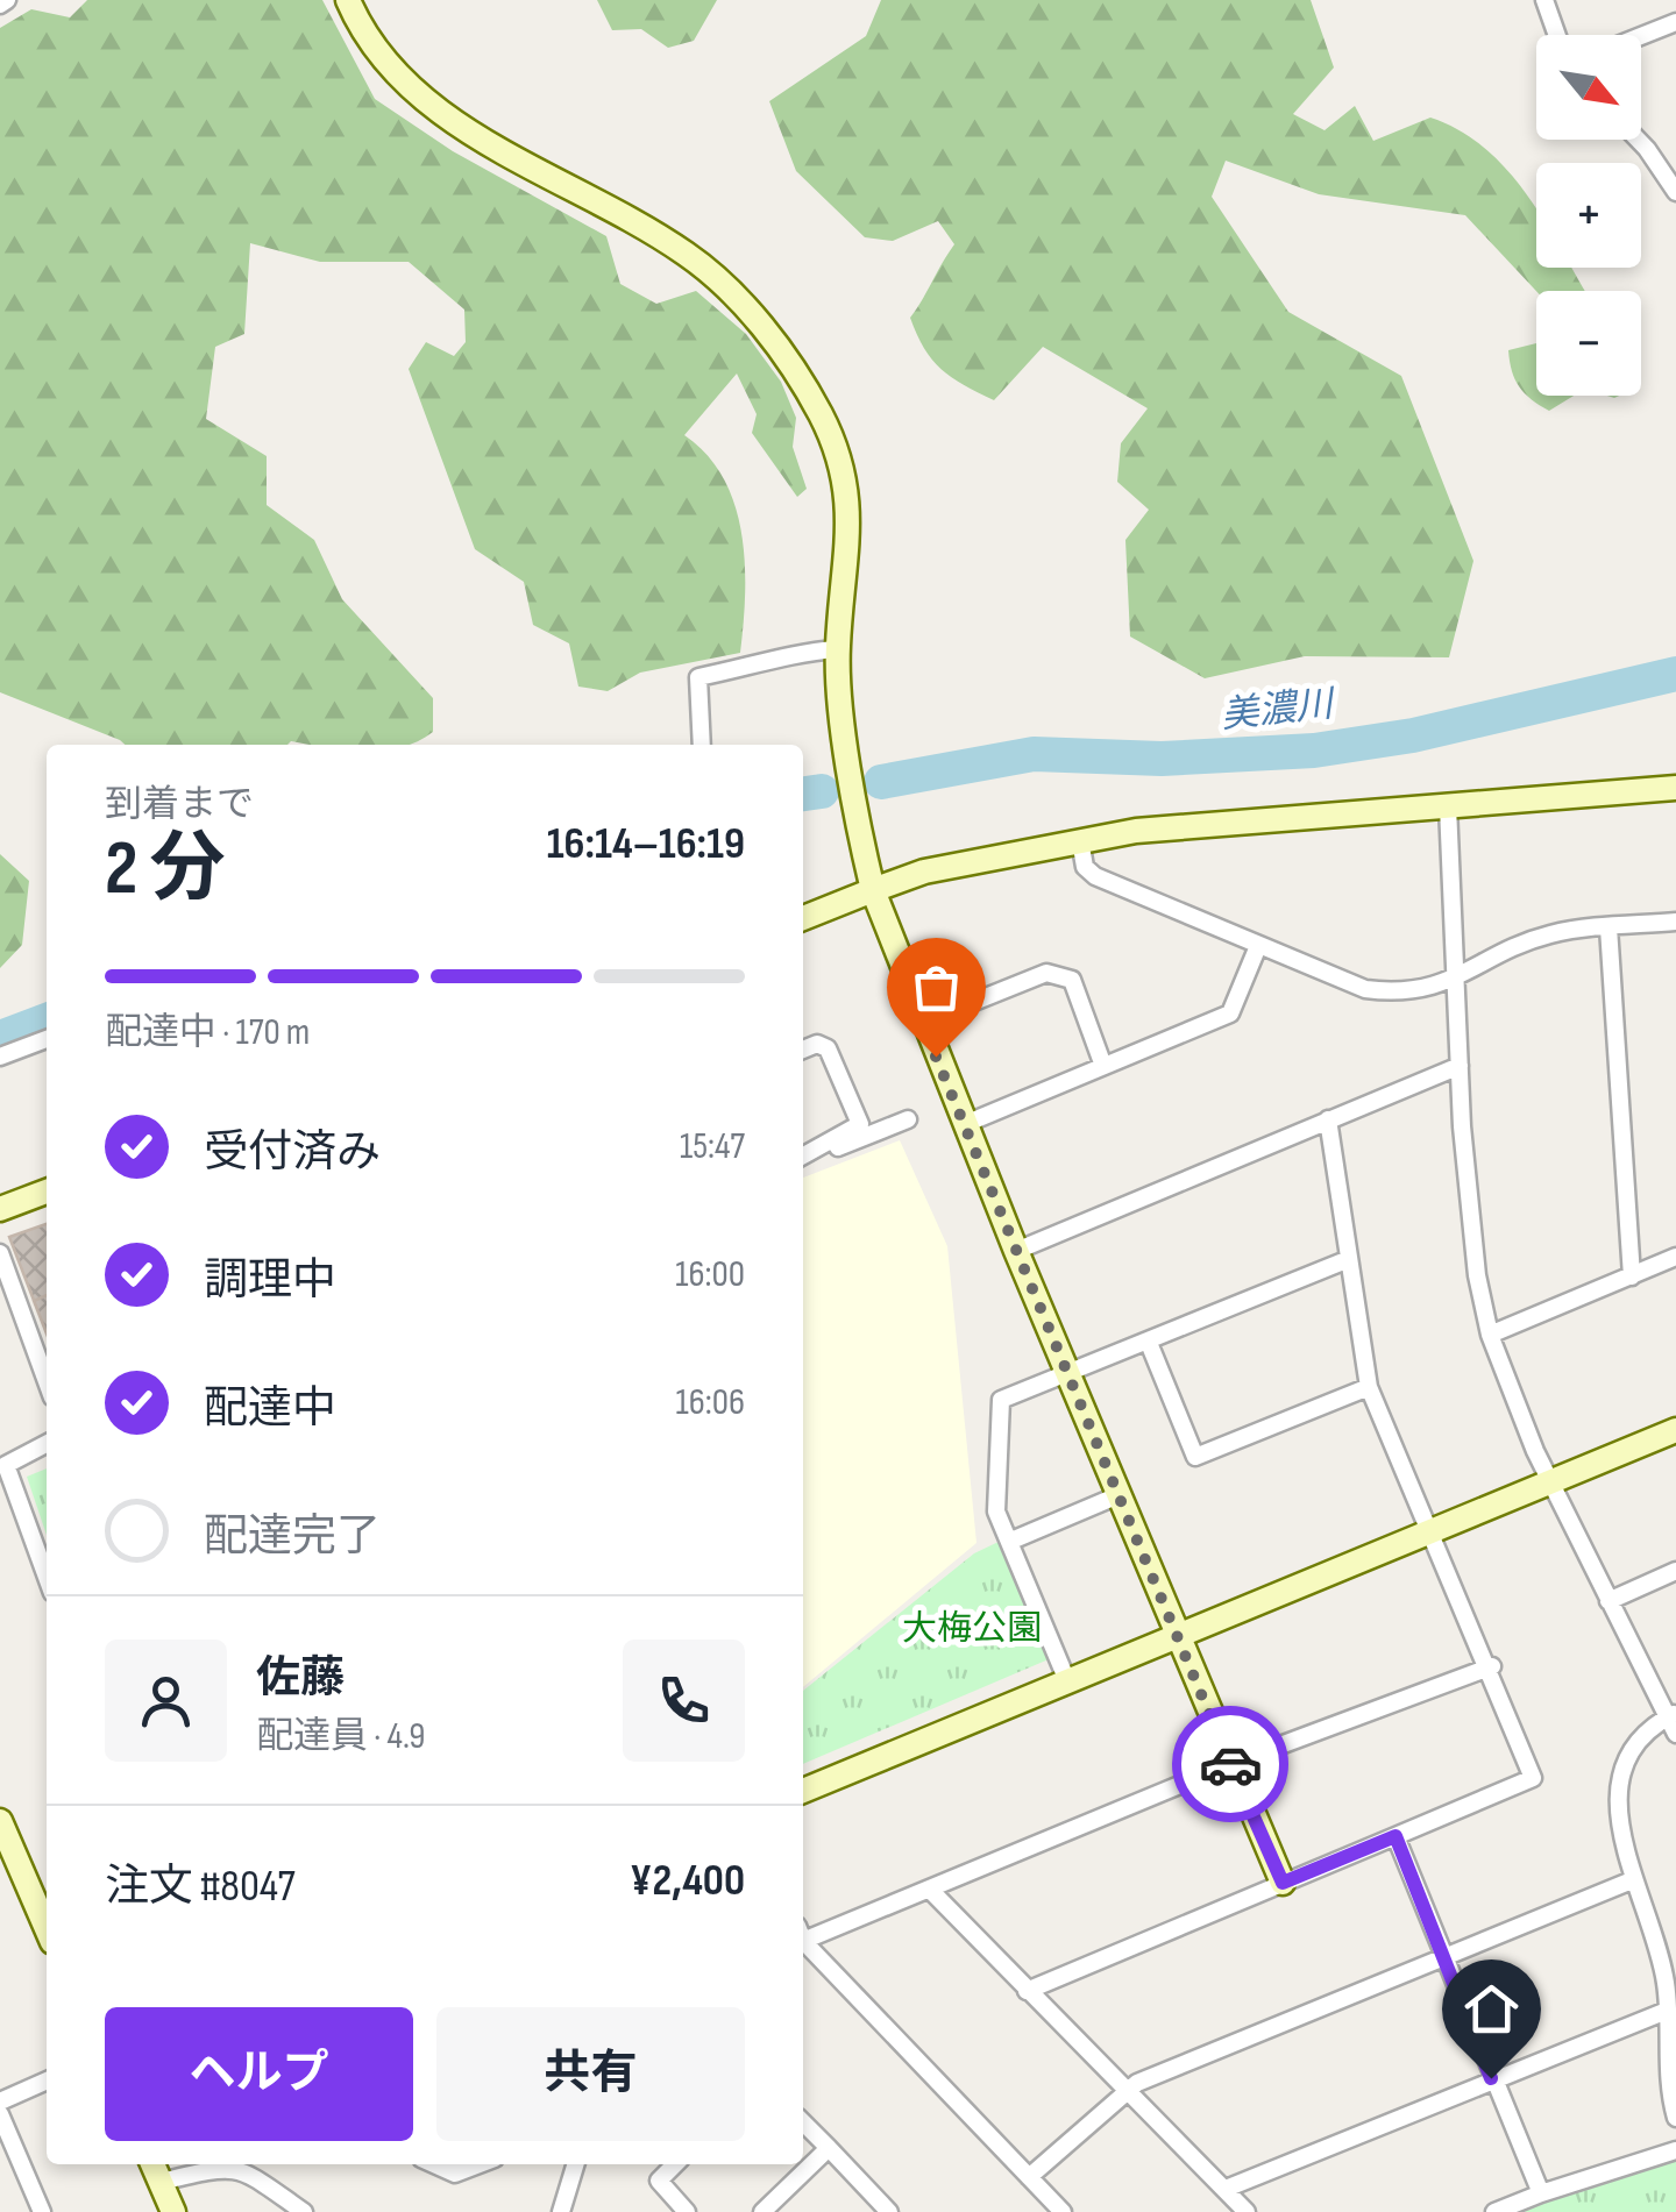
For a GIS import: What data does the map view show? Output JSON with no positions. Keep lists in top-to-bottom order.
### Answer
{
  "water": ["美濃川"],
  "parks": ["大梅公園"],
  "north": "bottom right",
  "page": {
    "map_buttons": ["+", "−"],
    "heading": ["2 分", "到着まで", "16:14–16:19"],
    "panel": [
      "佐藤",
      "配達員 · 4.9",
      "注文 #8047",
      "¥2,400"
    ],
    "bar": "配達中 · 170 m",
    "list": [
      ["受付済み", "15:47"],
      ["調理中", "16:00"],
      ["配達中", "16:06"],
      "配達完了"
    ],
    "buttons": ["ヘルプ", "共有"]
  }
}
